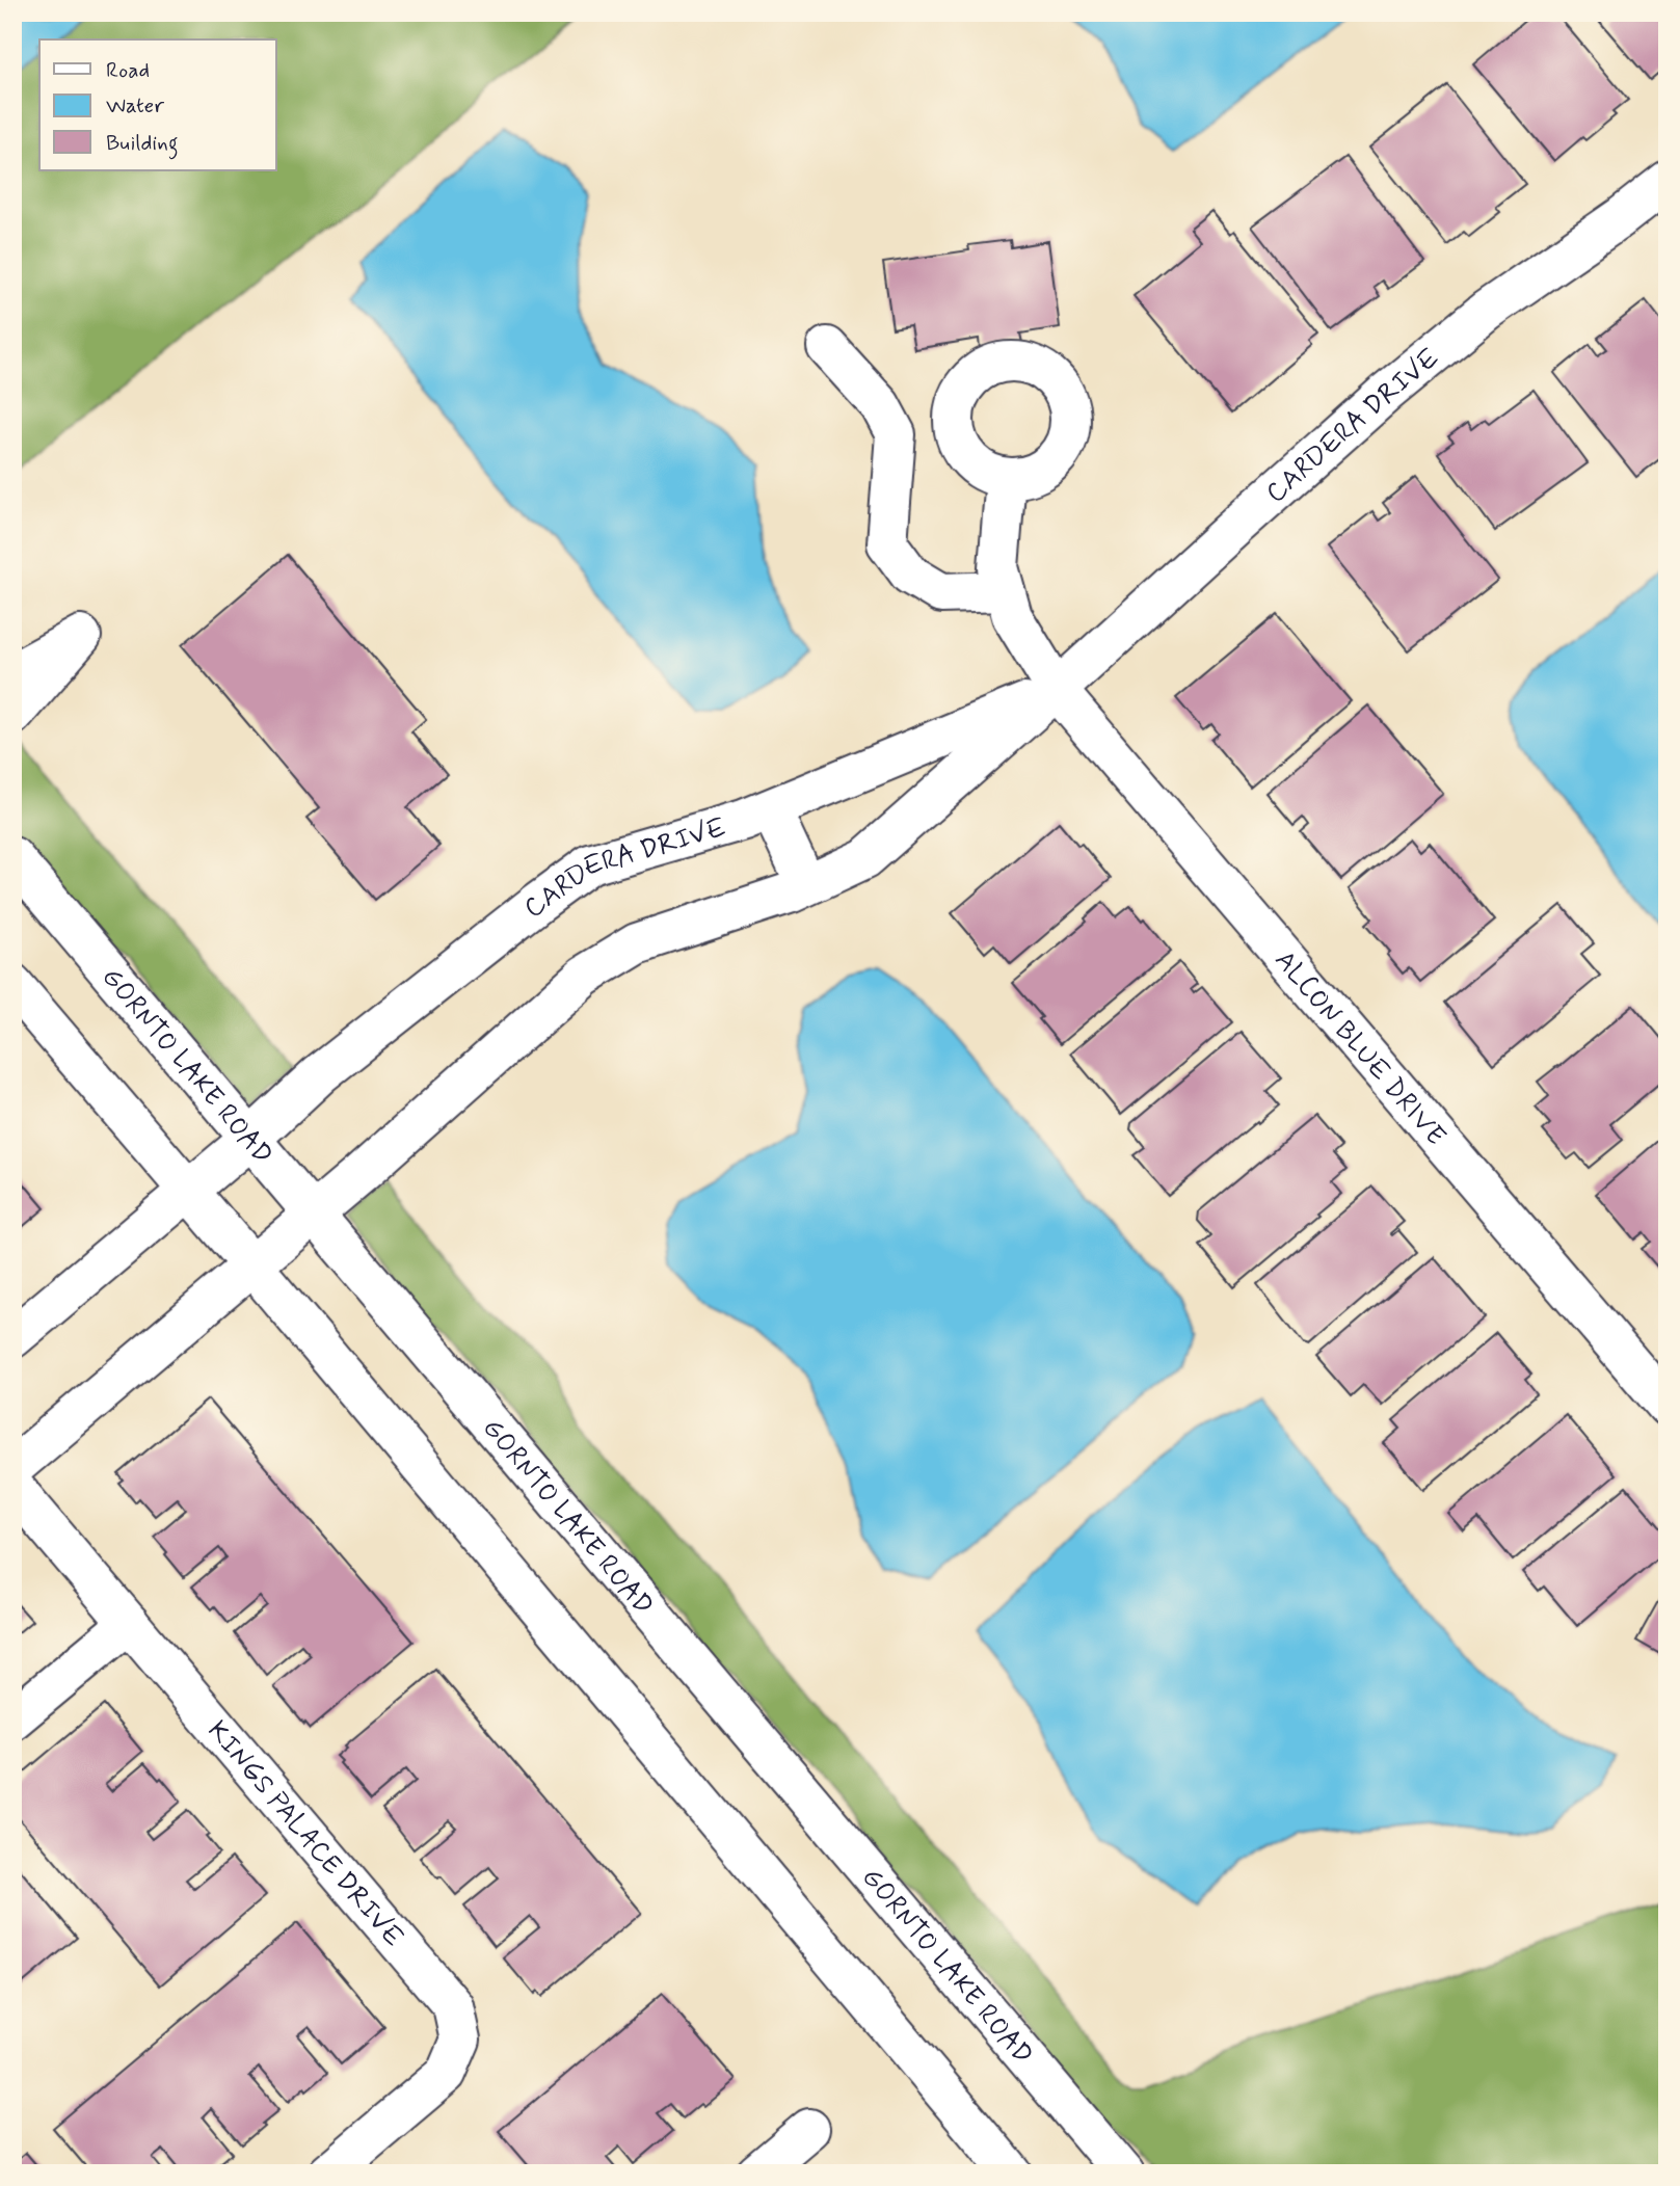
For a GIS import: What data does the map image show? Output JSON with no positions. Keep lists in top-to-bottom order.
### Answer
{
  "streets": {
    "street": [
      "CARDERA DRIVE",
      "ALCON BLUE DRIVE",
      "GORNTO LAKE ROAD",
      "KINGS PALACE DRIVE"
    ]
  },
  "crossings": [
    ["CARDERA DRIVE", "ALCON BLUE DRIVE"],
    ["CARDERA DRIVE", "GORNTO LAKE ROAD"]
  ],
  "legend": ["Road", "Water", "Building"]
}
